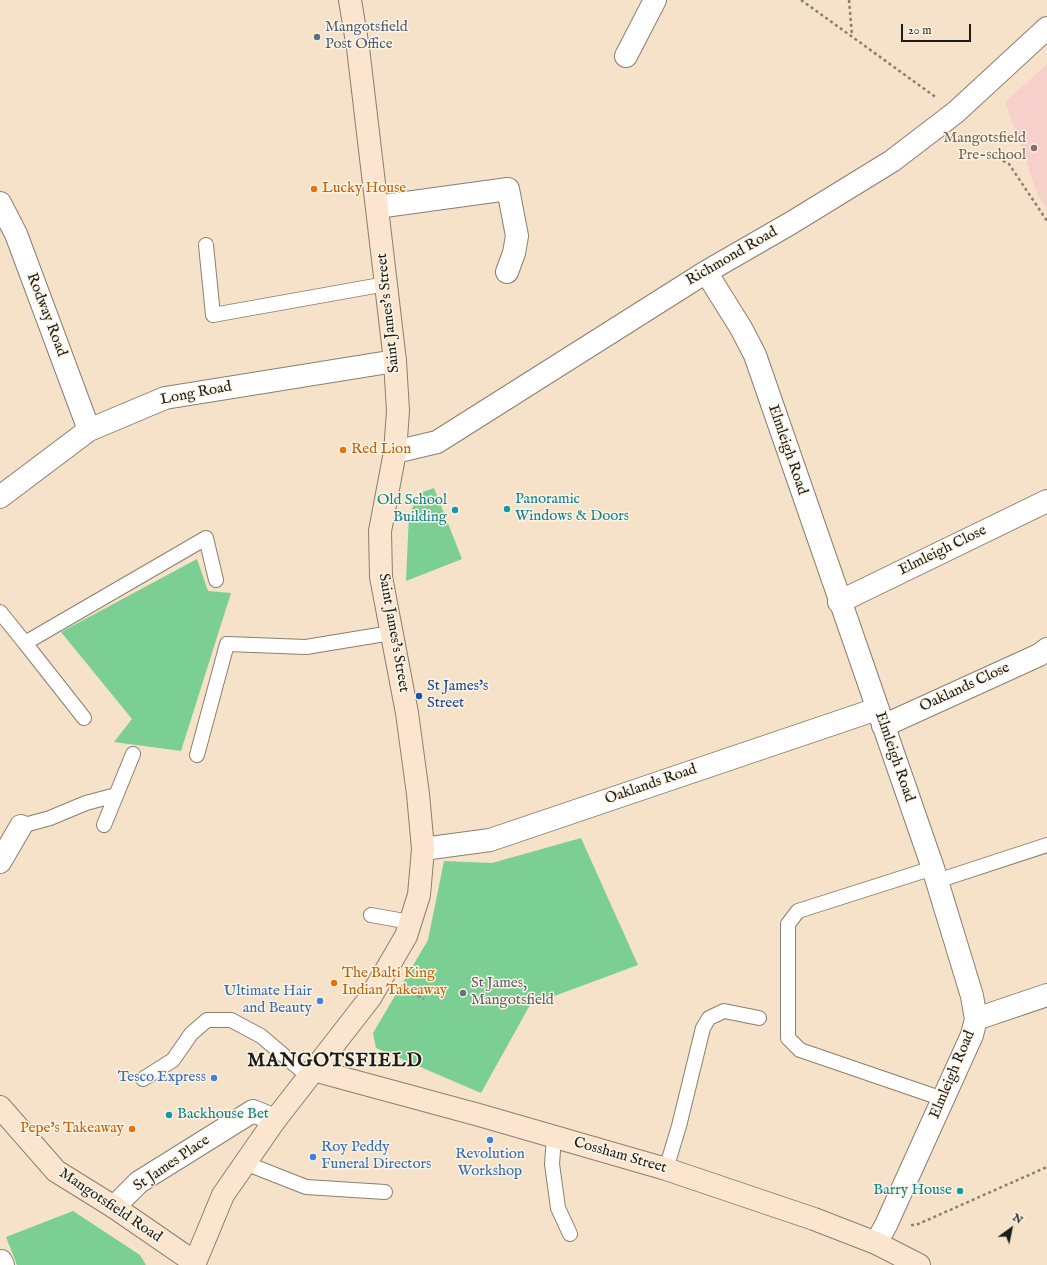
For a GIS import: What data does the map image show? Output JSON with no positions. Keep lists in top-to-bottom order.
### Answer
{
  "streets": {
    "main road": ["Saint James's Street", "Cossham Street", "Mangotsfield Road"],
    "street": [
      "Richmond Road",
      "Rodway Road",
      "Long Road",
      "Elmleigh Road",
      "Elmleigh Close",
      "Oaklands Close",
      "Oaklands Road",
      "St James Place"
    ]
  },
  "crossings": [
    ["Richmond Road", "Saint James's Street"],
    ["Richmond Road", "Elmleigh Road"],
    ["Saint James's Street", "Long Road"],
    ["Saint James's Street", "Oaklands Road"],
    ["Saint James's Street", "Cossham Street"],
    ["Saint James's Street", "St James Place"],
    ["Saint James's Street", "Mangotsfield Road"],
    ["Rodway Road", "Long Road"],
    ["Elmleigh Road", "Elmleigh Close"],
    ["Elmleigh Road", "Oaklands Close"],
    ["Elmleigh Road", "Oaklands Road"],
    ["Elmleigh Road", "Cossham Street"],
    ["Oaklands Close", "Oaklands Road"],
    ["St James Place", "Mangotsfield Road"]
  ],
  "districts": ["MANGOTSFIELD"],
  "places": [
    "Mangotsfield Post Office",
    "Mangotsfield Pre-school",
    "Lucky House",
    "Red Lion",
    "Panoramic Windows & Doors",
    "Old School Building",
    "St James's Street",
    "The Balti King Indian Takeaway",
    "St James, Mangotsfield",
    "Ultimate Hair and Beauty",
    "Tesco Express",
    "Backhouse Bet",
    "Pepe's Takeaway",
    "Revolution Workshop",
    "Roy Peddy Funeral Directors",
    "Barry House"
  ],
  "scale_bar": "20 m",
  "north": "top right"
}
